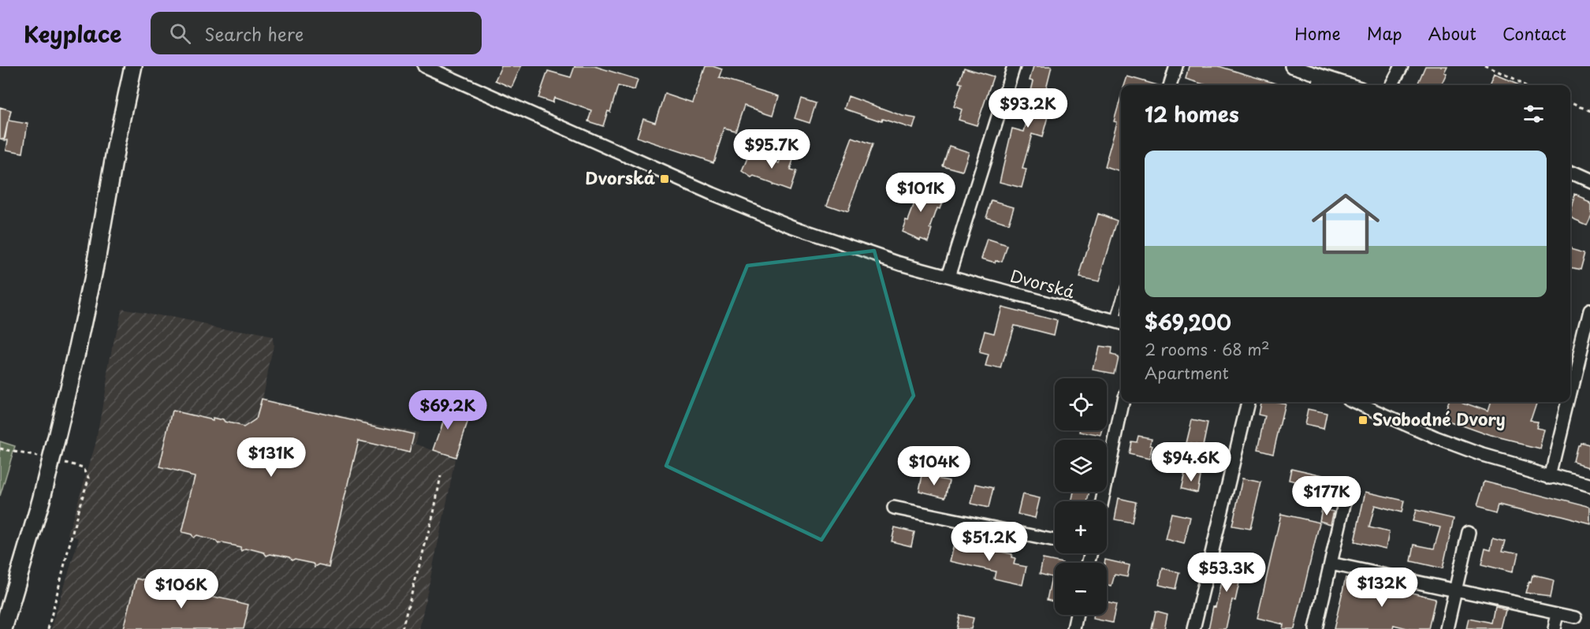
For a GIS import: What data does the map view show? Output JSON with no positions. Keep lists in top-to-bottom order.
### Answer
{
  "streets": {
    "street": ["Dvorská"]
  },
  "places": {
    "transit": ["Dvorská", "Svobodné Dvory"]
  },
  "page": {
    "header": "Keyplace",
    "search": "Search here",
    "nav": [
      "Home",
      "Map",
      "About",
      "Contact"
    ],
    "heading": "12 homes",
    "price": [
      "$93.2K",
      "$95.7K",
      "$101K",
      "$69.2K",
      "$131K",
      "$94.6K",
      "$104K",
      "$177K",
      "$51.2K",
      "$53.3K",
      "$132K",
      "$106K"
    ],
    "list": [
      {
        "name": "$69,200",
        "note": "2 rooms · 68 m² · Apartment"
      }
    ],
    "map_buttons": ["+", "−"]
  }
}
